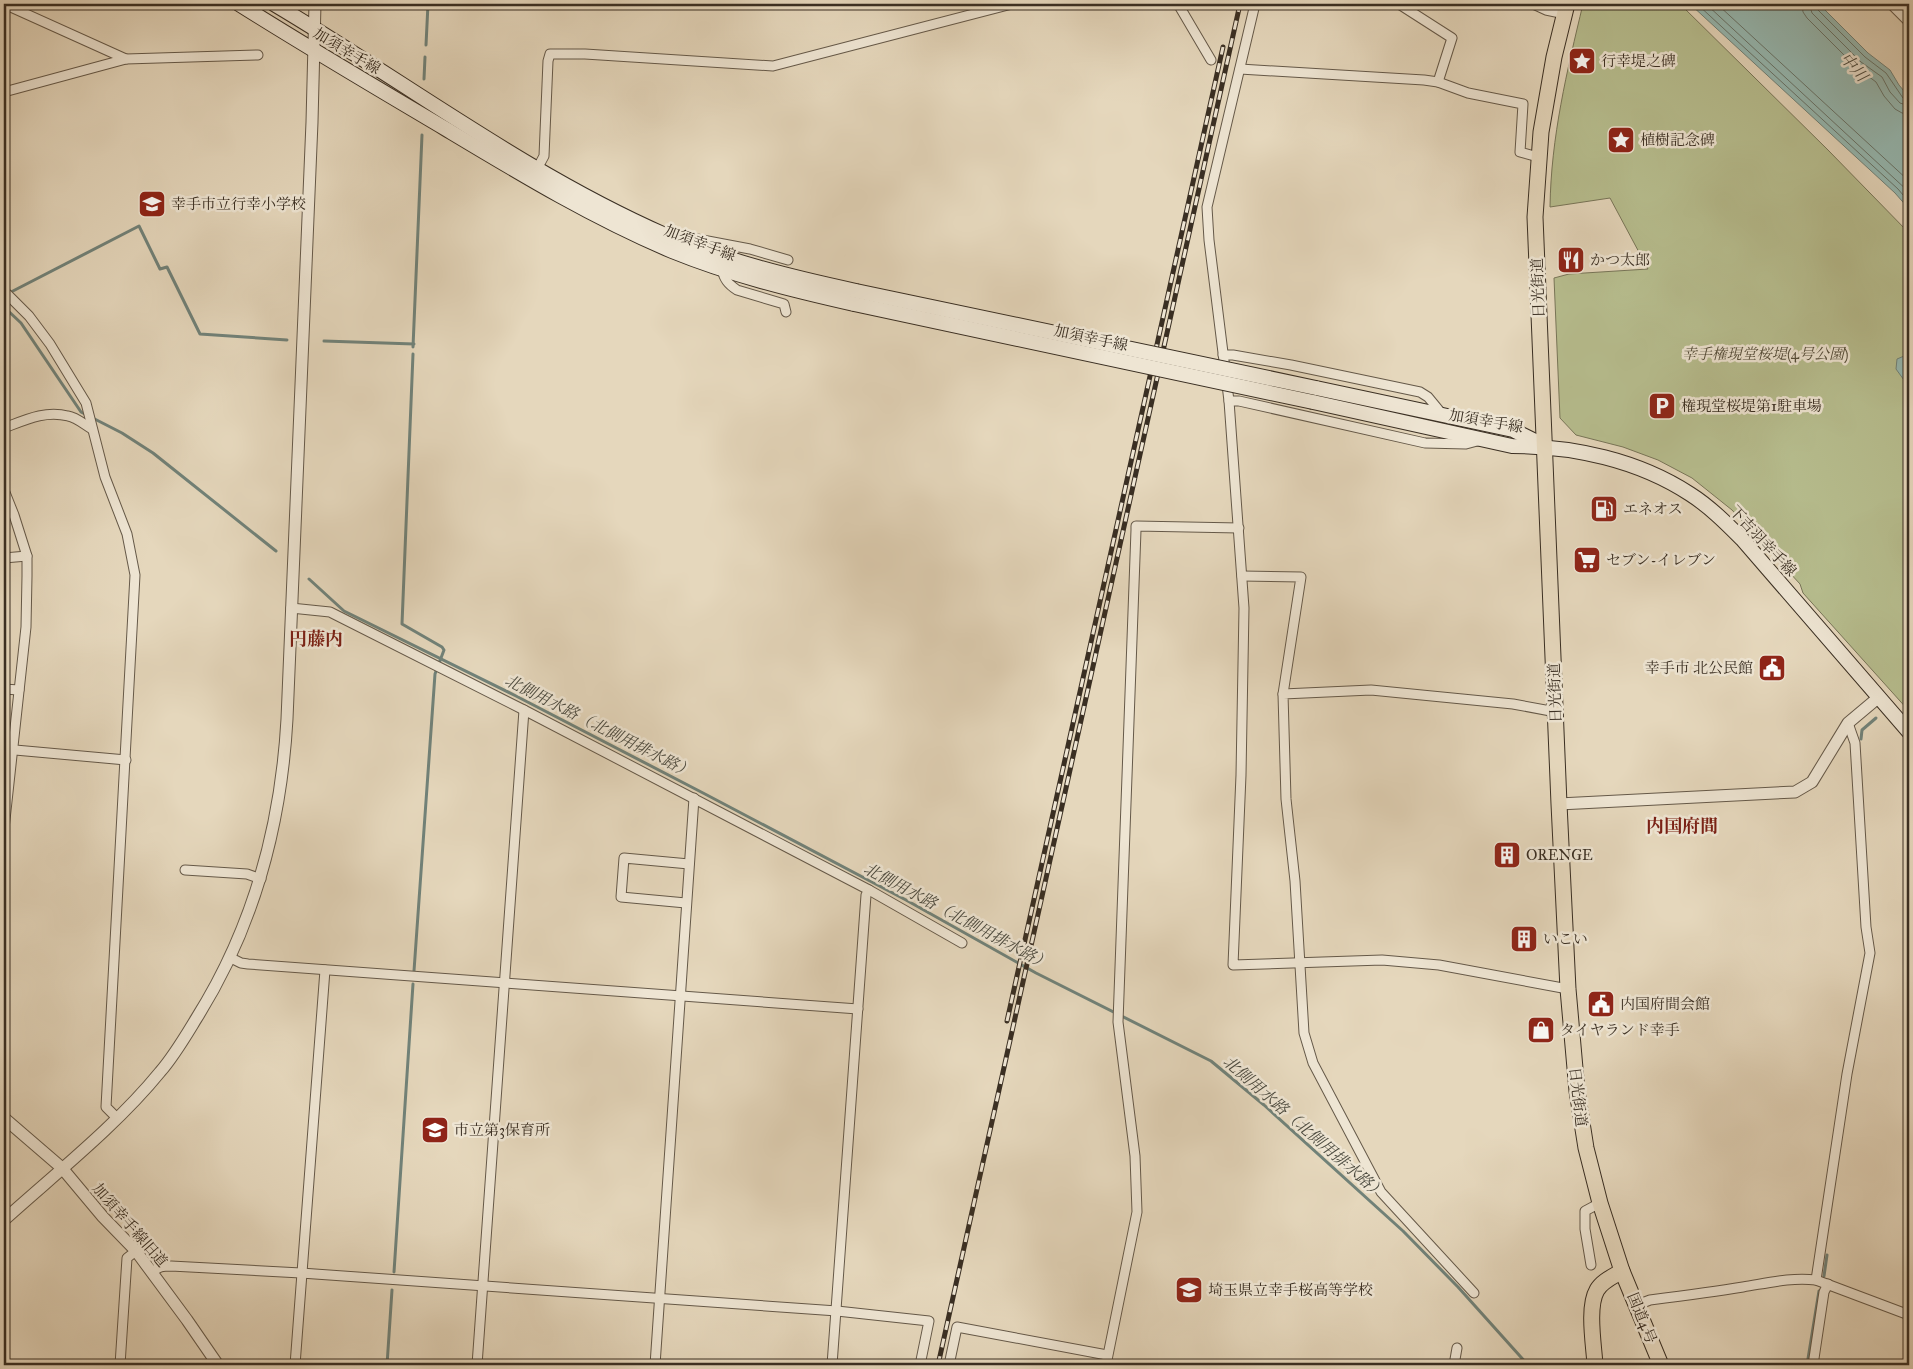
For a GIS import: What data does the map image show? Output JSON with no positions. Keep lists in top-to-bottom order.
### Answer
{
  "streets": {
    "main road": [
      "加須幸手線",
      "日光街道",
      "下吉羽幸手線",
      "国道4号"
    ],
    "street": ["加須幸手線旧道"]
  },
  "crossings": [
    ["加須幸手線", "日光街道"],
    ["加須幸手線", "下吉羽幸手線"],
    ["日光街道", "下吉羽幸手線"],
    ["日光街道", "国道4号"]
  ],
  "districts": ["円藤内", "内国府間"],
  "water": ["中川", "北側用水路（北側用排水路）"],
  "parks": ["幸手権現堂桜堤(4号公園)"],
  "places": {
    "place": ["行幸堤之碑", "植樹記念碑"],
    "school or university": ["幸手市立行幸小学校", "市立第3保育所", "埼玉県立幸手桜高等学校"],
    "restaurant": ["かつ太郎"],
    "parking": ["権現堂桜堤第1駐車場"],
    "fuel station": ["エネオス"],
    "supermarket": ["セブン-イレブン"],
    "public building": ["幸手市 北公民館", "内国府間会館"],
    "building": ["ORENGE", "いこい"],
    "shop": ["タイヤランド幸手"]
  }
}
